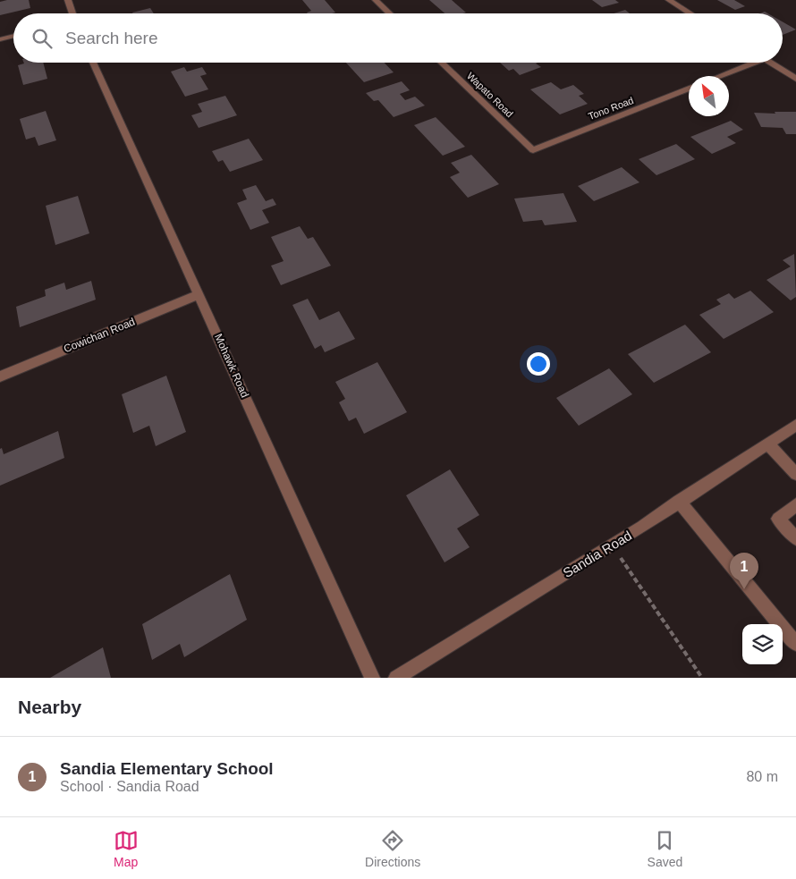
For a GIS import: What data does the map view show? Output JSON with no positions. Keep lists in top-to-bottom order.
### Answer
{
  "streets": {
    "street": [
      "Wapato Road",
      "Tono Road",
      "Cowichan Road",
      "Mohawk Road",
      "Sandia Road"
    ]
  },
  "crossings": [
    ["Wapato Road", "Tono Road"],
    ["Cowichan Road", "Mohawk Road"]
  ],
  "north": "top left",
  "page": {
    "search": "Search here",
    "pins": "1",
    "heading": "Nearby",
    "list": [
      {
        "mark": "1",
        "name": "Sandia Elementary School",
        "note": "School · Sandia Road",
        "value": "80 m"
      }
    ],
    "nav": ["Map", "Directions", "Saved"]
  }
}
